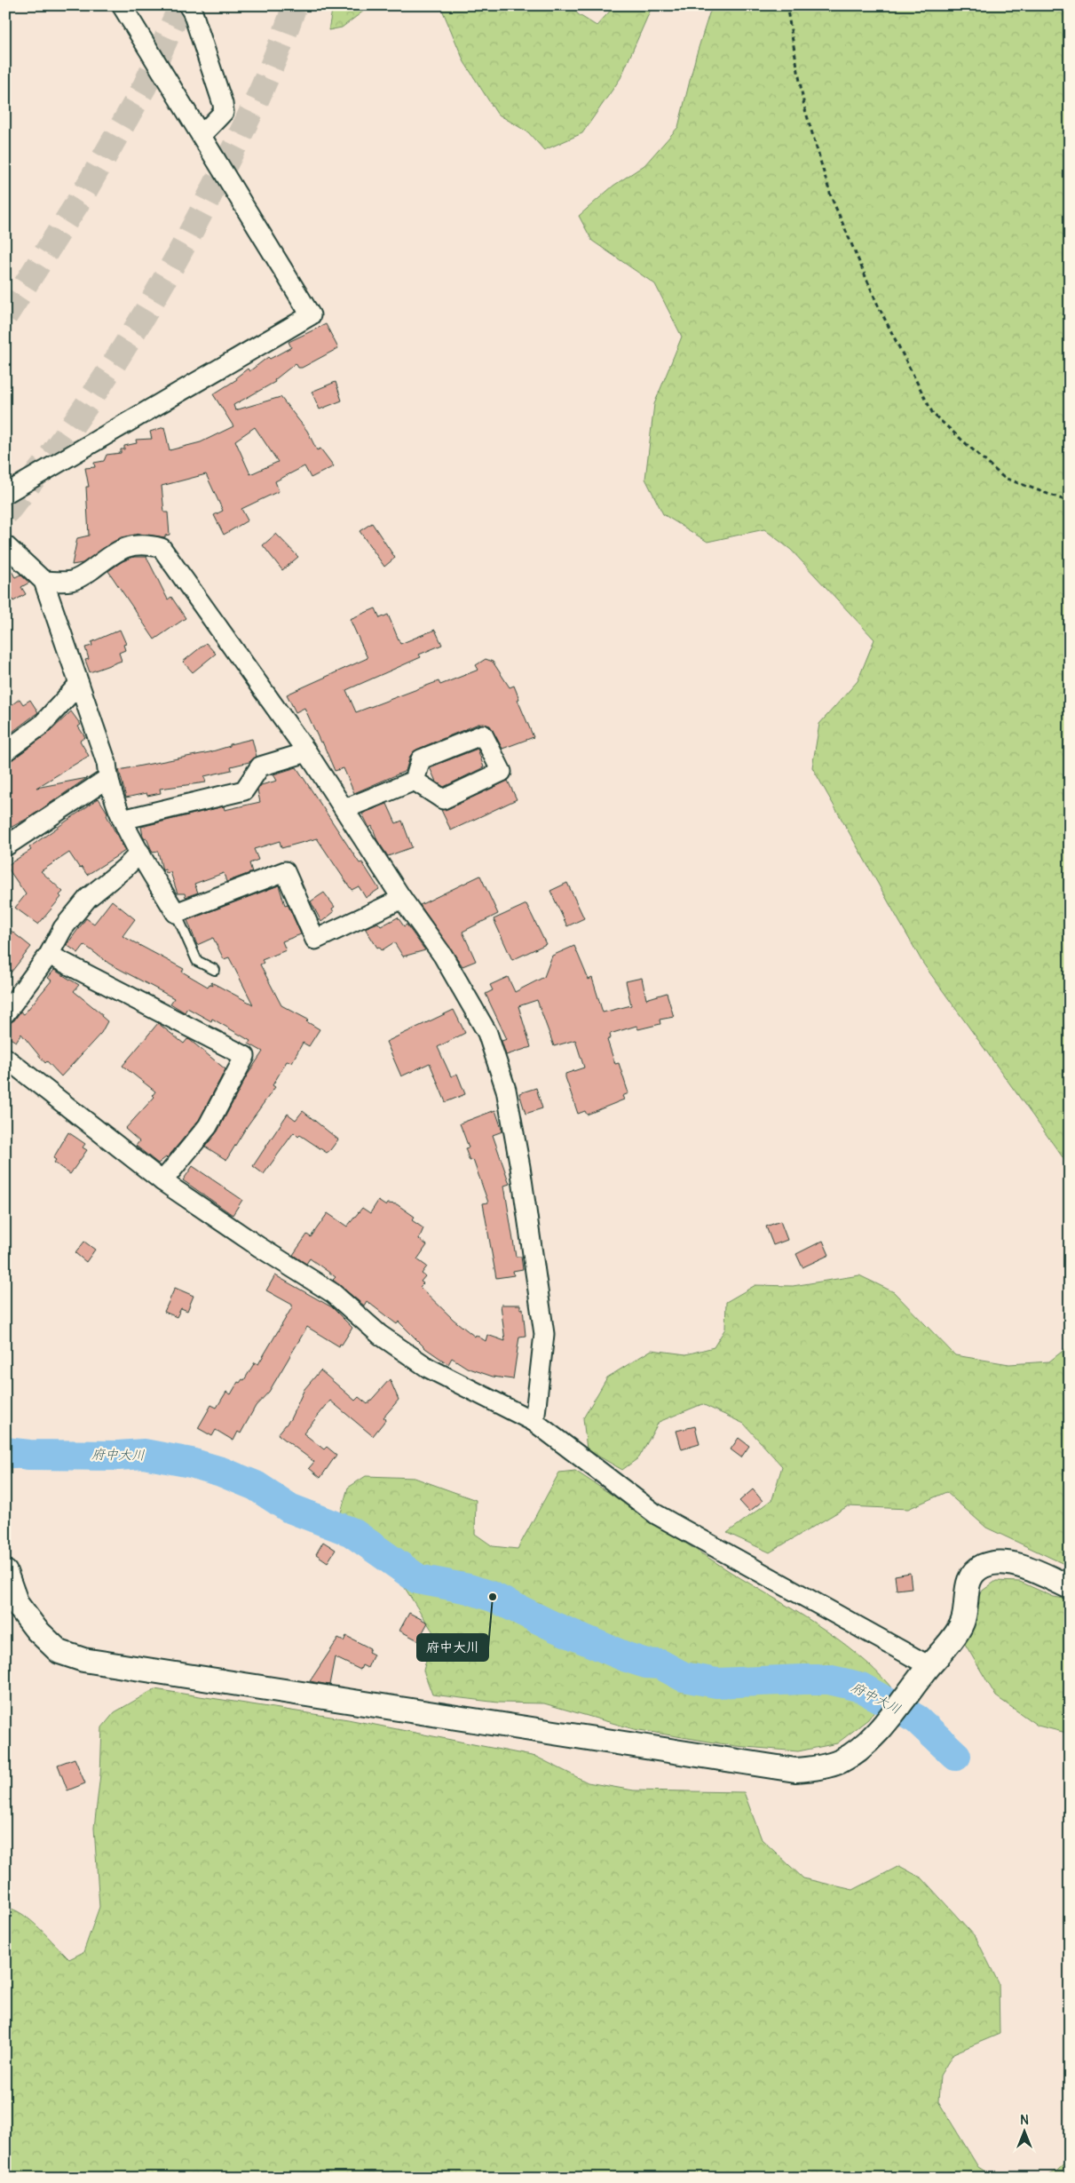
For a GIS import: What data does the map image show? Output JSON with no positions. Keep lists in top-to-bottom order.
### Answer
{
  "water": ["府中大川"],
  "places": ["府中大川"],
  "north": "top"
}
